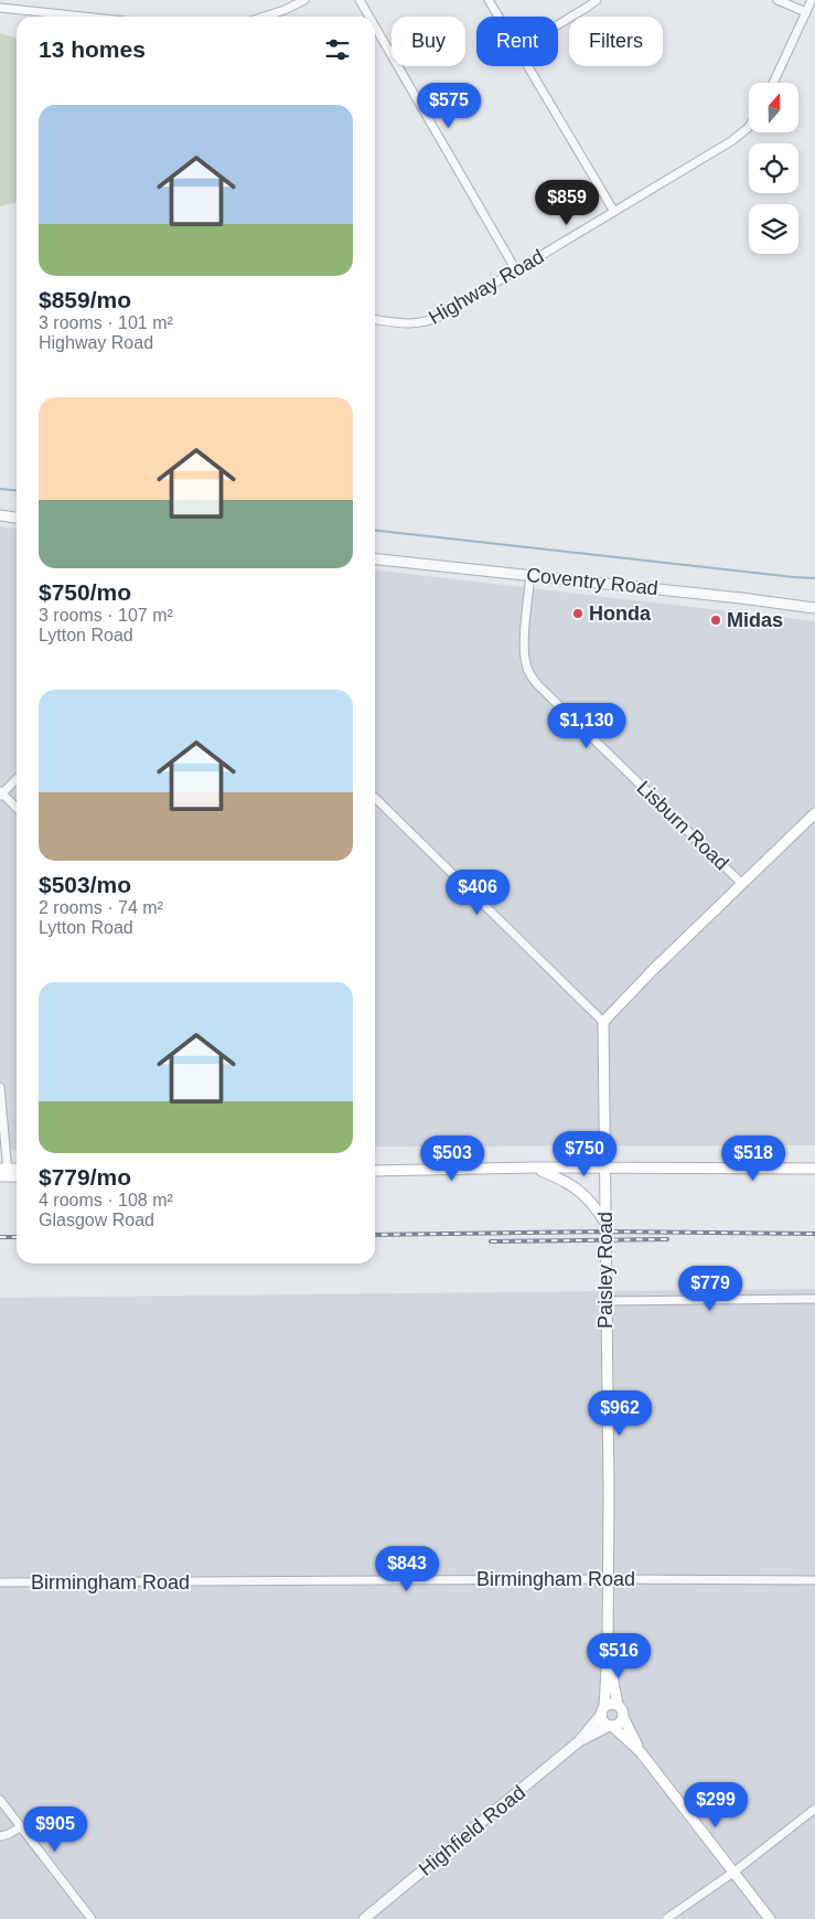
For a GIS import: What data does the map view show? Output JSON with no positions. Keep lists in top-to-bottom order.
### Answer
{
  "streets": {
    "main road": ["Paisley Road"],
    "street": [
      "Highway Road",
      "Coventry Road",
      "Lisburn Road",
      "Birmingham Road",
      "Highfield Road"
    ]
  },
  "crossings": [
    ["Coventry Road", "Lisburn Road"],
    ["Paisley Road", "Birmingham Road"],
    ["Paisley Road", "Highfield Road"]
  ],
  "places": ["Honda", "Midas"],
  "north": "top",
  "page": {
    "chip": ["Buy", "Rent", "Filters"],
    "heading": "13 homes",
    "price": [
      "$575",
      "$859",
      "$1,130",
      "$406",
      "$750",
      "$503",
      "$518",
      "$779",
      "$962",
      "$843",
      "$516",
      "$299",
      "$905"
    ],
    "list": [
      {
        "name": "$859/mo",
        "note": "3 rooms · 101 m² · Highway Road"
      },
      {
        "name": "$750/mo",
        "note": "3 rooms · 107 m² · Lytton Road"
      },
      {
        "name": "$503/mo",
        "note": "2 rooms · 74 m² · Lytton Road"
      },
      {
        "name": "$779/mo",
        "note": "4 rooms · 108 m² · Glasgow Road"
      }
    ]
  }
}
